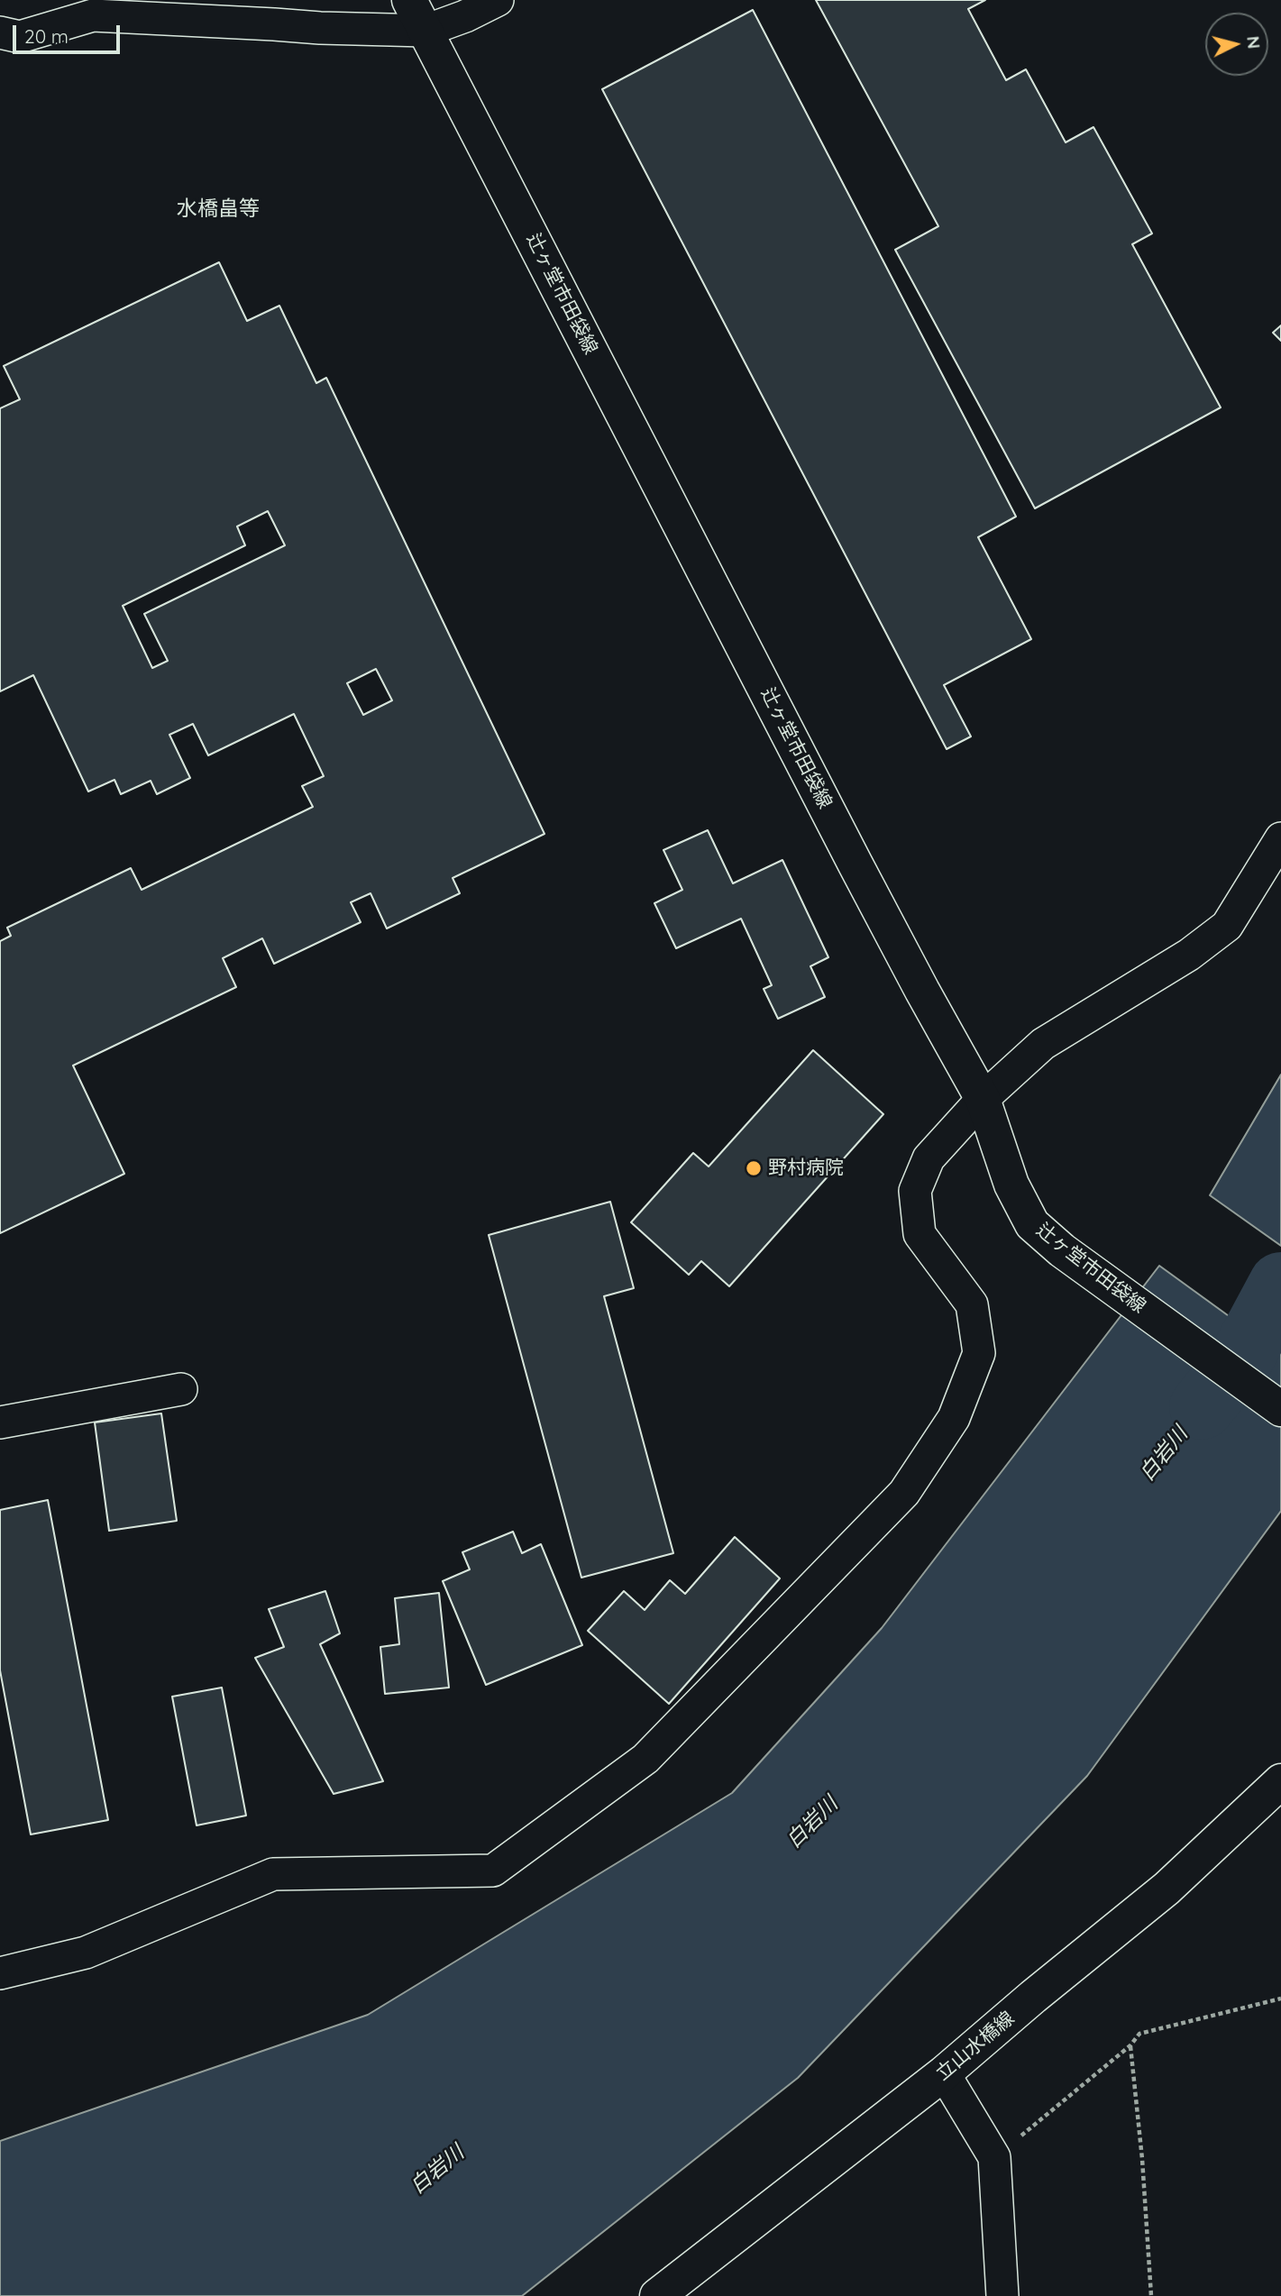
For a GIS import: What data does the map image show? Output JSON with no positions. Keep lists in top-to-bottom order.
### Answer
{
  "streets": {
    "main road": ["辻ヶ堂市田袋線", "立山水橋線"]
  },
  "districts": ["水橋畠等"],
  "water": ["白岩川"],
  "places": ["野村病院"],
  "scale_bar": "20 m",
  "north": "right"
}
